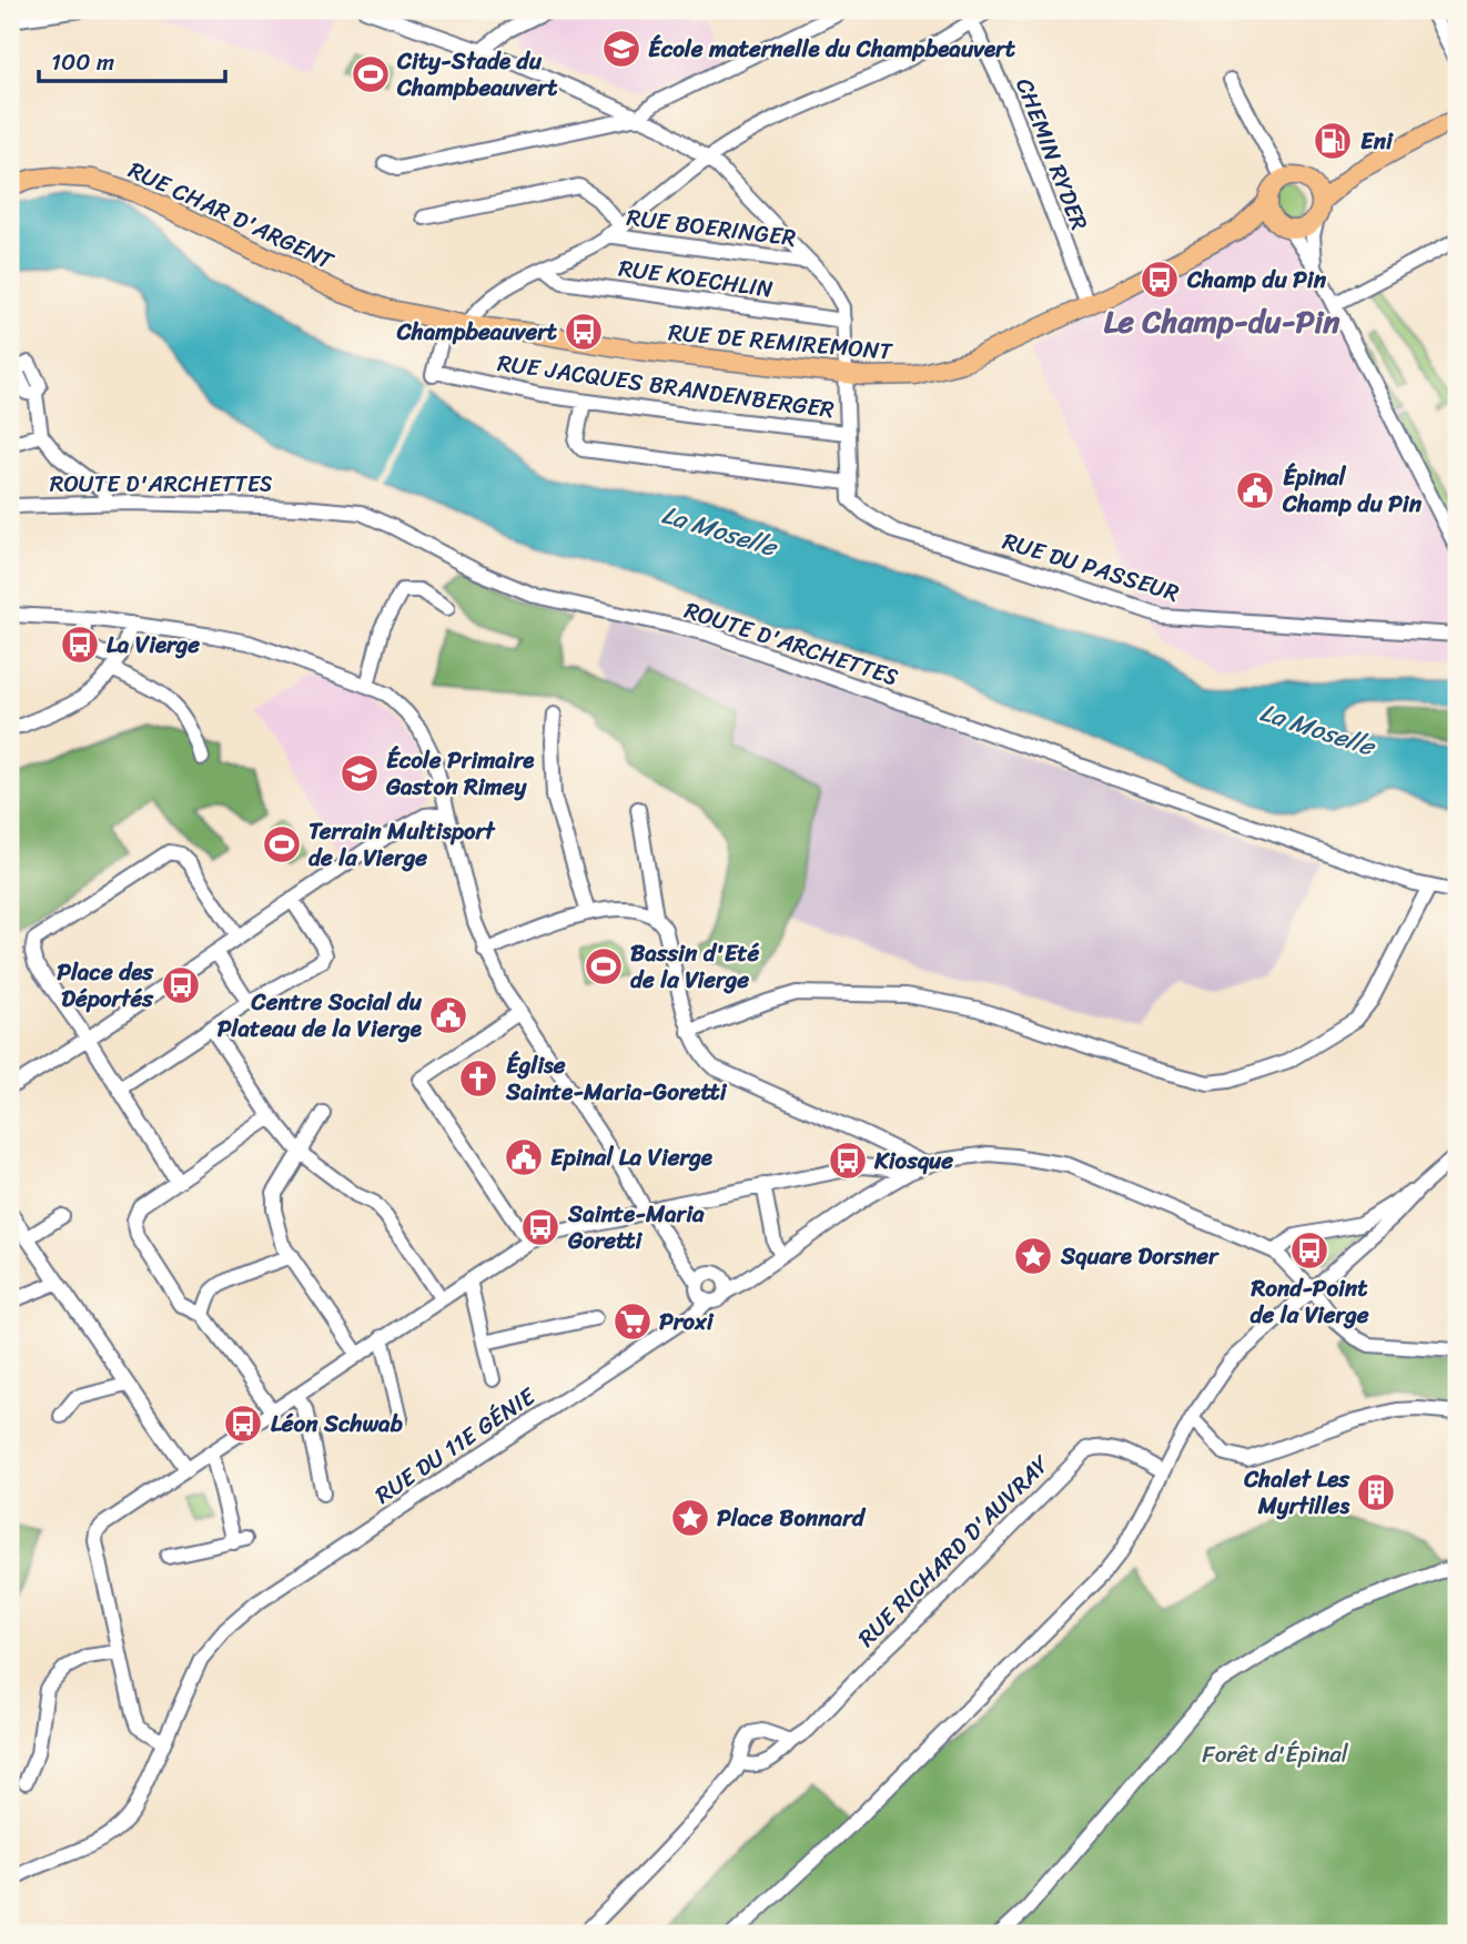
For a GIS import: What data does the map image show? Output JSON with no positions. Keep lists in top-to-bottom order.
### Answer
{
  "streets": {
    "main road": ["RUE CHAR D'ARGENT", "RUE DE REMIREMONT"],
    "street": [
      "CHEMIN RYDER",
      "RUE BOERINGER",
      "RUE KOECHLIN",
      "RUE JACQUES BRANDENBERGER",
      "ROUTE D'ARCHETTES",
      "RUE DU PASSEUR",
      "RUE DU 11E GÉNIE",
      "RUE RICHARD D'AUVRAY"
    ]
  },
  "crossings": [
    ["CHEMIN RYDER", "RUE DE REMIREMONT"],
    ["RUE CHAR D'ARGENT", "RUE DE REMIREMONT"],
    ["RUE KOECHLIN", "RUE DU PASSEUR"],
    ["RUE DE REMIREMONT", "RUE JACQUES BRANDENBERGER"],
    ["RUE DE REMIREMONT", "RUE DU PASSEUR"],
    ["RUE JACQUES BRANDENBERGER", "RUE DU PASSEUR"]
  ],
  "districts": ["Le Champ-du-Pin"],
  "water": ["La Moselle"],
  "parks": ["Forêt d'Épinal"],
  "places": {
    "school or university": ["École maternelle du Champbeauvert", "École Primaire Gaston Rimey"],
    "sports": ["City-Stade du Champbeauvert", "Terrain Multisport de la Vierge", "Bassin d'Eté de la Vierge"],
    "fuel station": ["Eni"],
    "bus stop": [
      "Champ du Pin",
      "Champbeauvert",
      "La Vierge",
      "Place des Déportés",
      "Kiosque",
      "Sainte-Maria Goretti",
      "Rond-Point de la Vierge",
      "Léon Schwab"
    ],
    "public building": ["Épinal Champ du Pin", "Centre Social du Plateau de la Vierge", "Epinal La Vierge"],
    "church": ["Église Sainte-Maria-Goretti"],
    "place": ["Square Dorsner", "Place Bonnard"],
    "supermarket": ["Proxi"],
    "building": ["Chalet Les Myrtilles"]
  },
  "scale_bar": "100 m"
}
